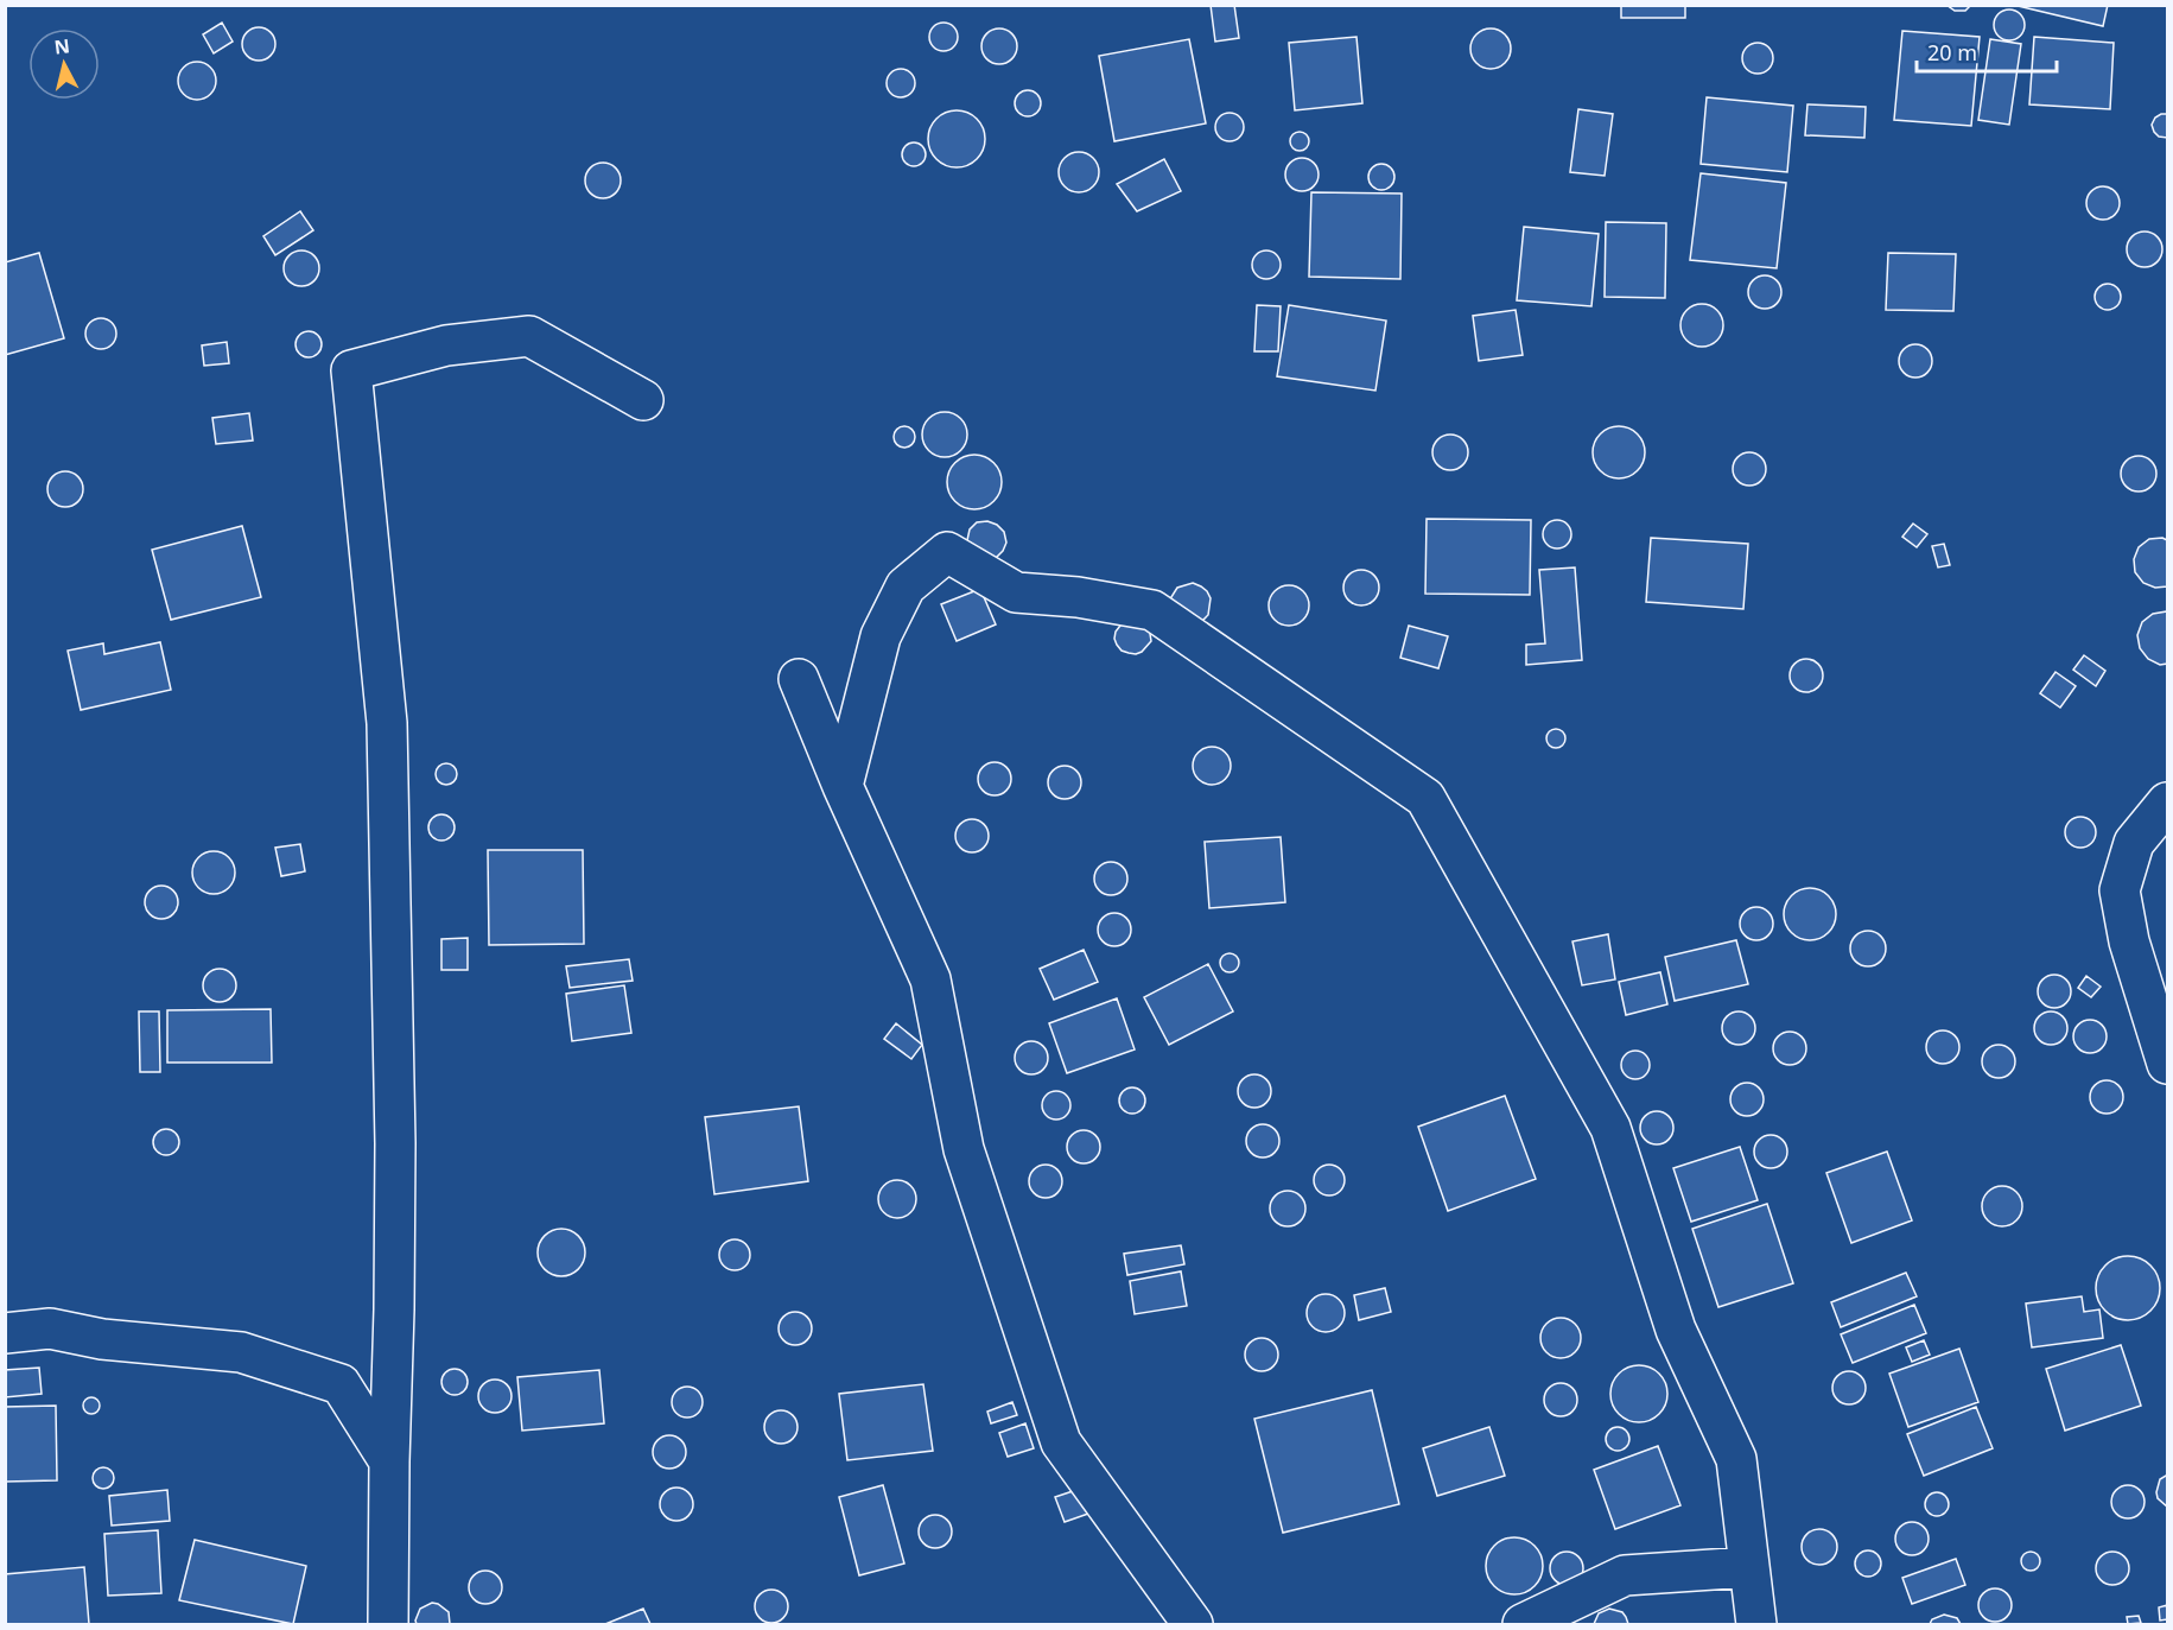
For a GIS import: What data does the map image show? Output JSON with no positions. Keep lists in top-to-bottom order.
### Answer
{
  "scale_bar": "20 m",
  "north": "top"
}
